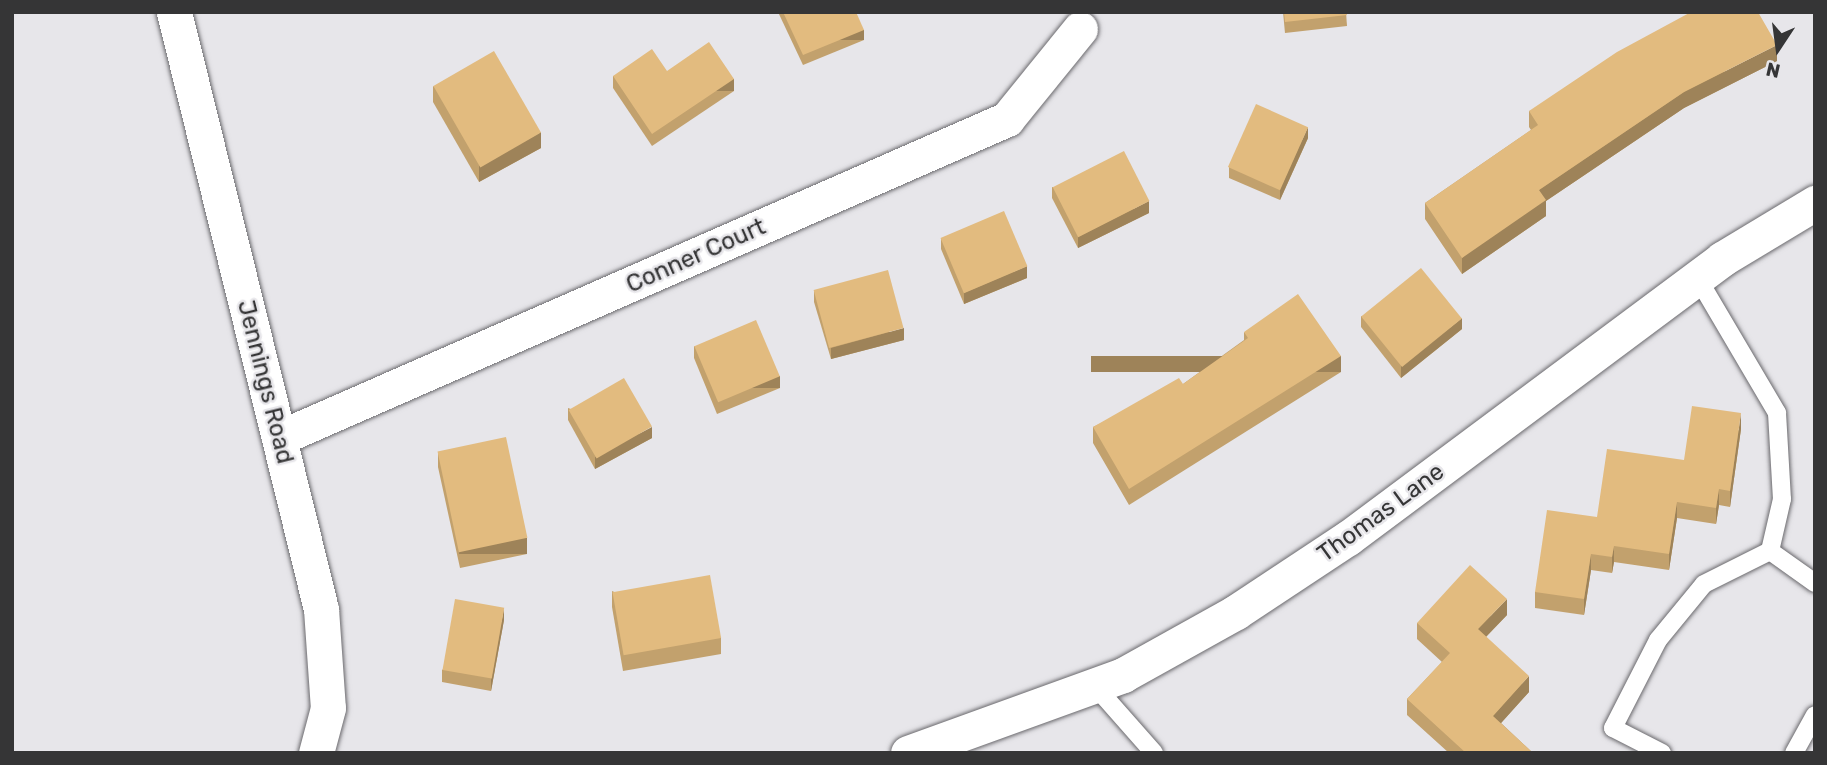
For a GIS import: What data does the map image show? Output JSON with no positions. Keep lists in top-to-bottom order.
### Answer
{
  "streets": {
    "street": ["Conner Court", "Jennings Road", "Thomas Lane"]
  },
  "crossings": [
    ["Conner Court", "Jennings Road"]
  ],
  "north": "bottom"
}
